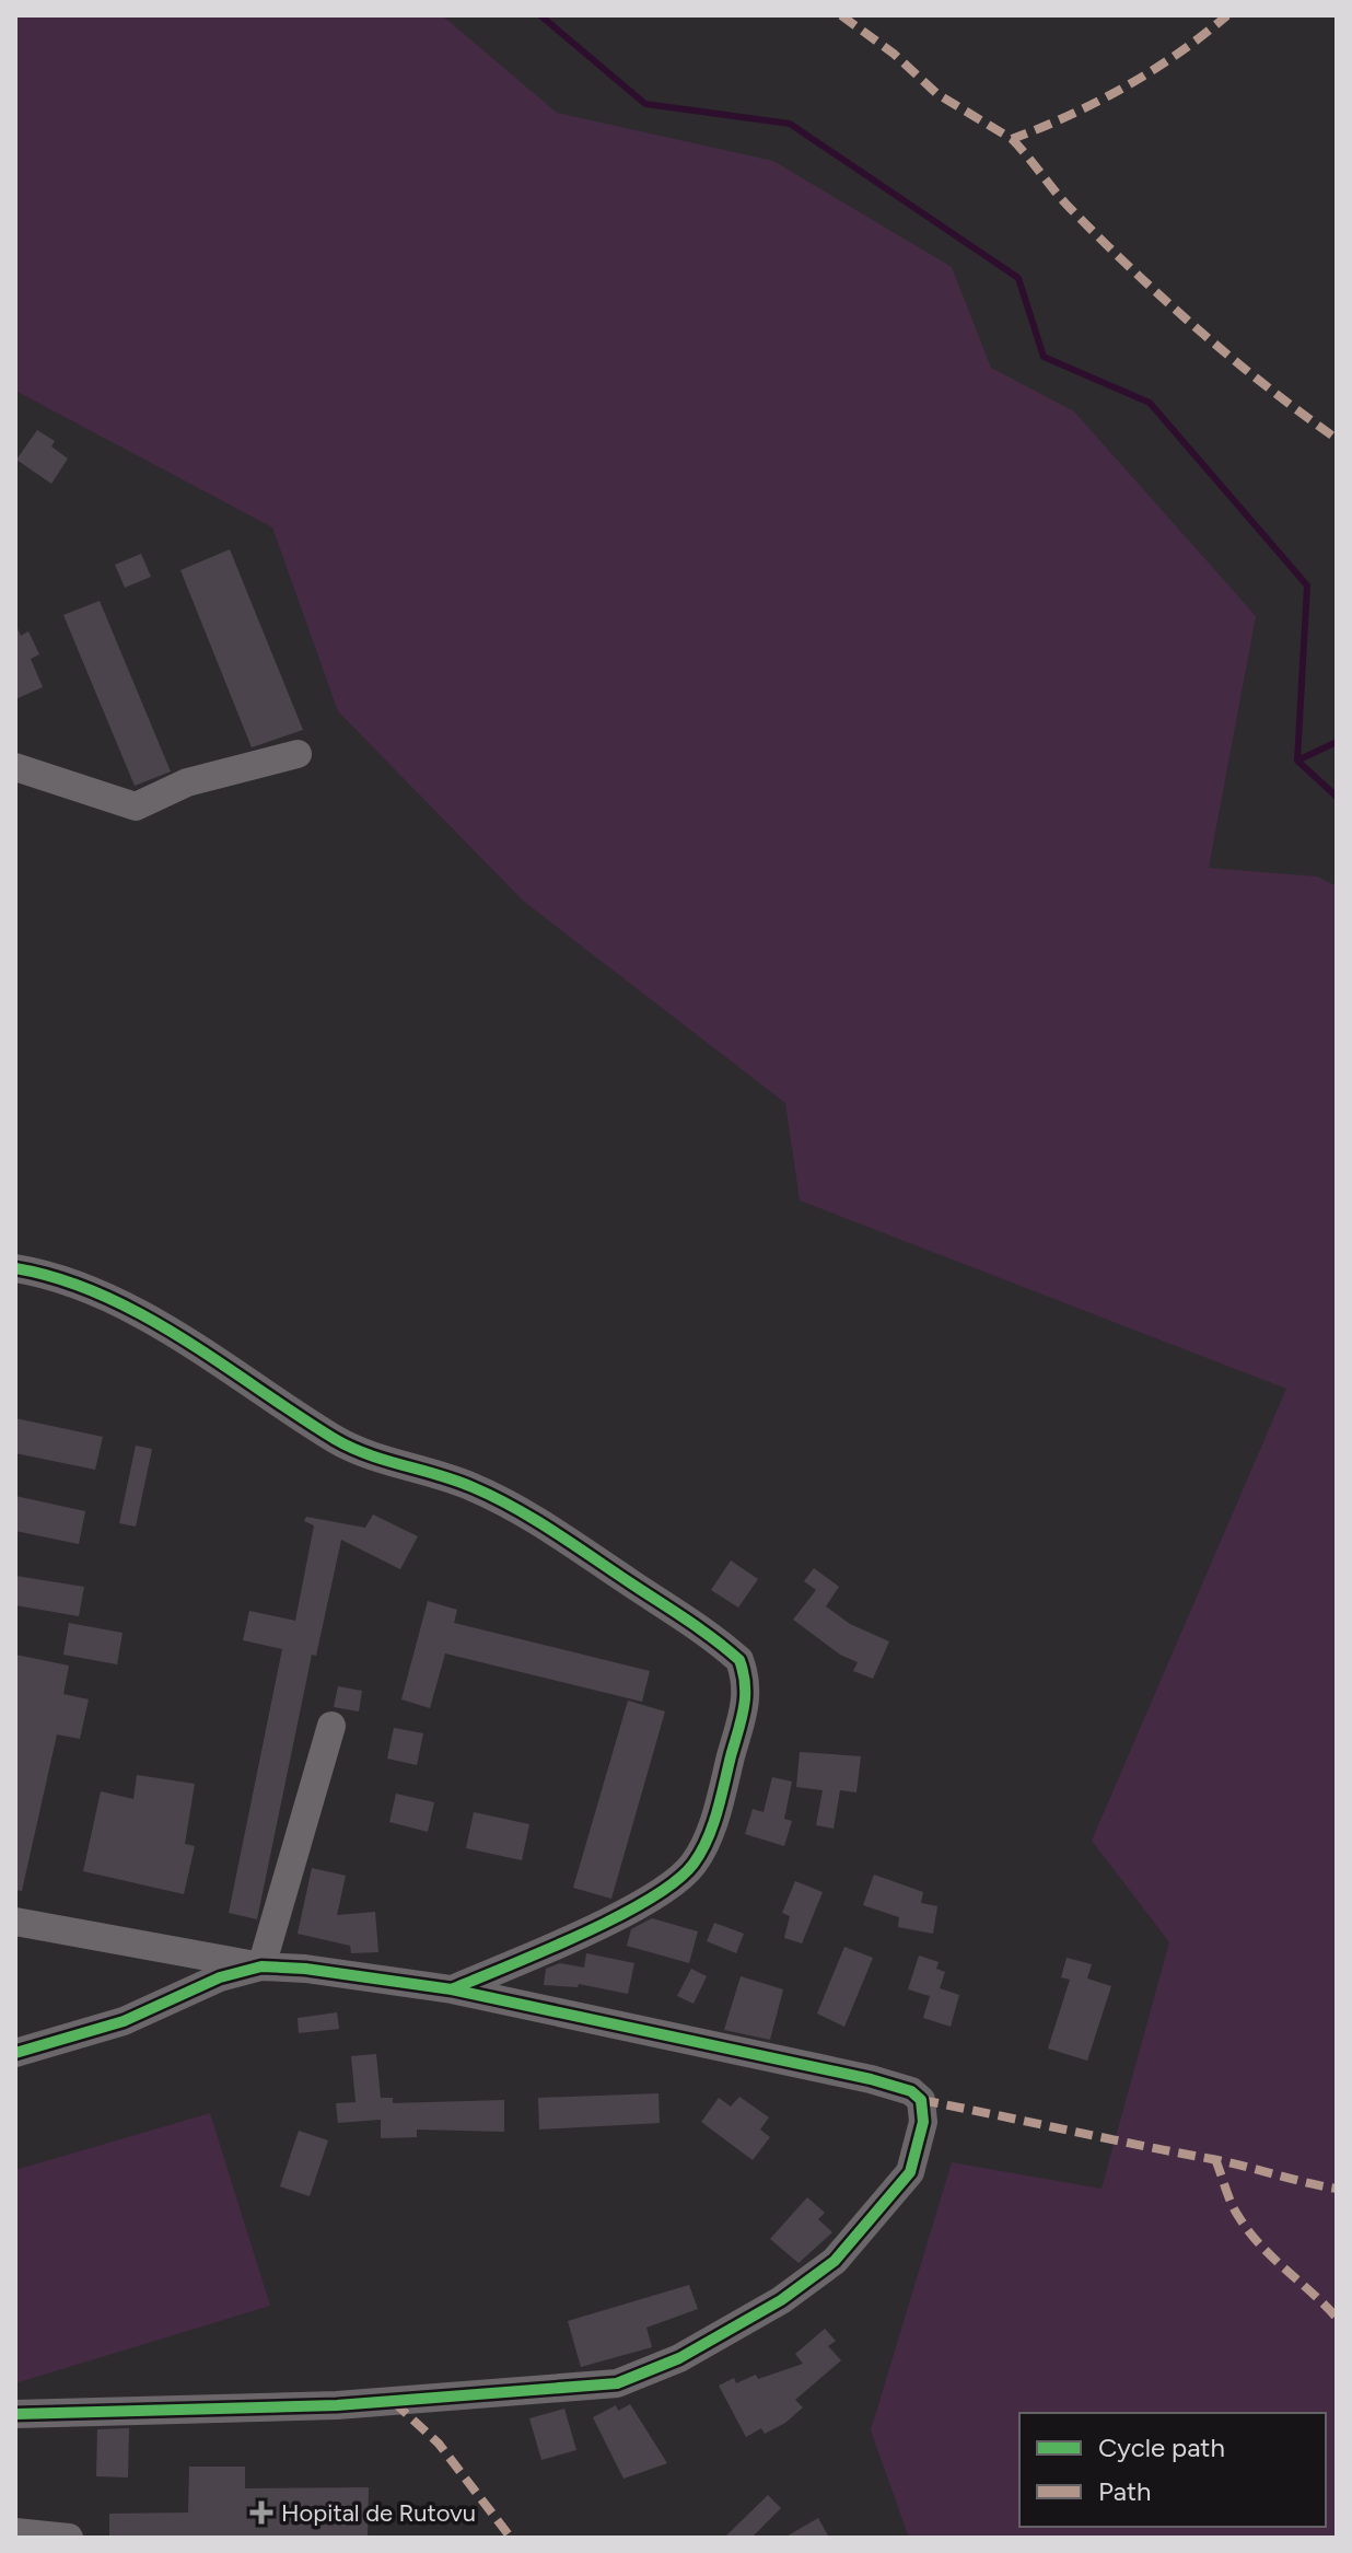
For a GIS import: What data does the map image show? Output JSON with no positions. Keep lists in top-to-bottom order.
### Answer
{
  "places": {
    "health": ["Hopital de Rutovu"]
  },
  "legend": ["Cycle path", "Path"]
}
